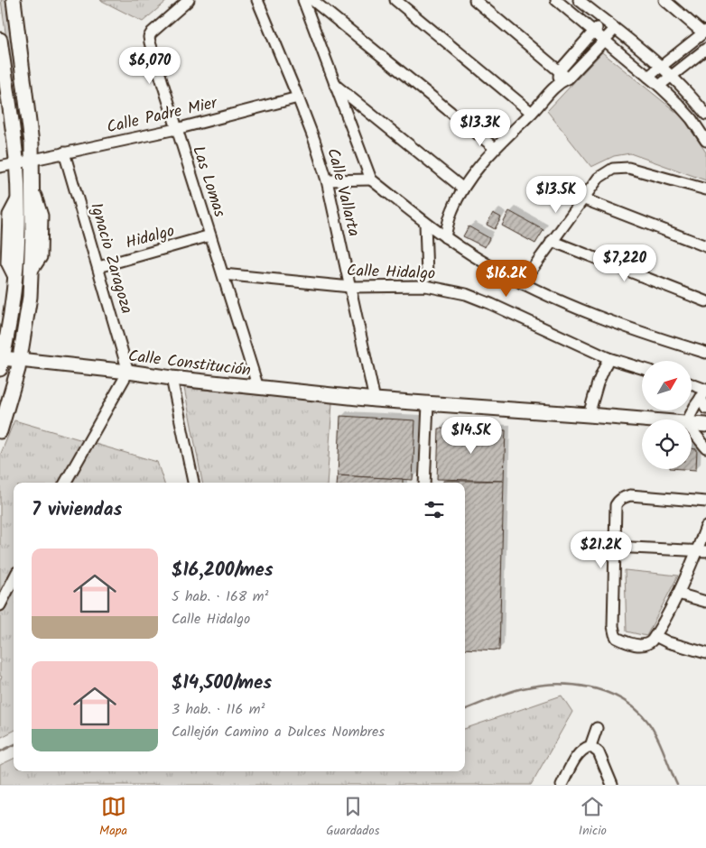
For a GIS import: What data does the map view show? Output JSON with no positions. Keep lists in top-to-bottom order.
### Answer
{
  "streets": {
    "main road": ["Calle Constitución"],
    "street": [
      "Calle Padre Mier",
      "Las Lomas",
      "Calle Vallarta",
      "Hidalgo",
      "Ignacio Zaragoza",
      "Calle Hidalgo"
    ]
  },
  "crossings": [
    ["Calle Padre Mier", "Las Lomas"],
    ["Calle Padre Mier", "Calle Vallarta"],
    ["Calle Padre Mier", "Ignacio Zaragoza"],
    ["Las Lomas", "Hidalgo"],
    ["Las Lomas", "Calle Hidalgo"],
    ["Las Lomas", "Calle Constitución"],
    ["Calle Vallarta", "Calle Hidalgo"],
    ["Calle Vallarta", "Calle Constitución"],
    ["Hidalgo", "Ignacio Zaragoza"],
    ["Ignacio Zaragoza", "Calle Constitución"]
  ],
  "north": "top right",
  "page": {
    "price": [
      "$6,070",
      "$13.3K",
      "$13.5K",
      "$7,220",
      "$16.2K",
      "$14.5K",
      "$21.2K"
    ],
    "heading": "7 viviendas",
    "list": [
      {
        "name": "$16,200/mes",
        "note": "5 hab. · 168 m² · Calle Hidalgo"
      },
      {
        "name": "$14,500/mes",
        "note": "3 hab. · 116 m² · Callejón Camino a Dulces Nombres"
      }
    ],
    "tabs": ["Mapa", "Guardados", "Inicio"]
  }
}
